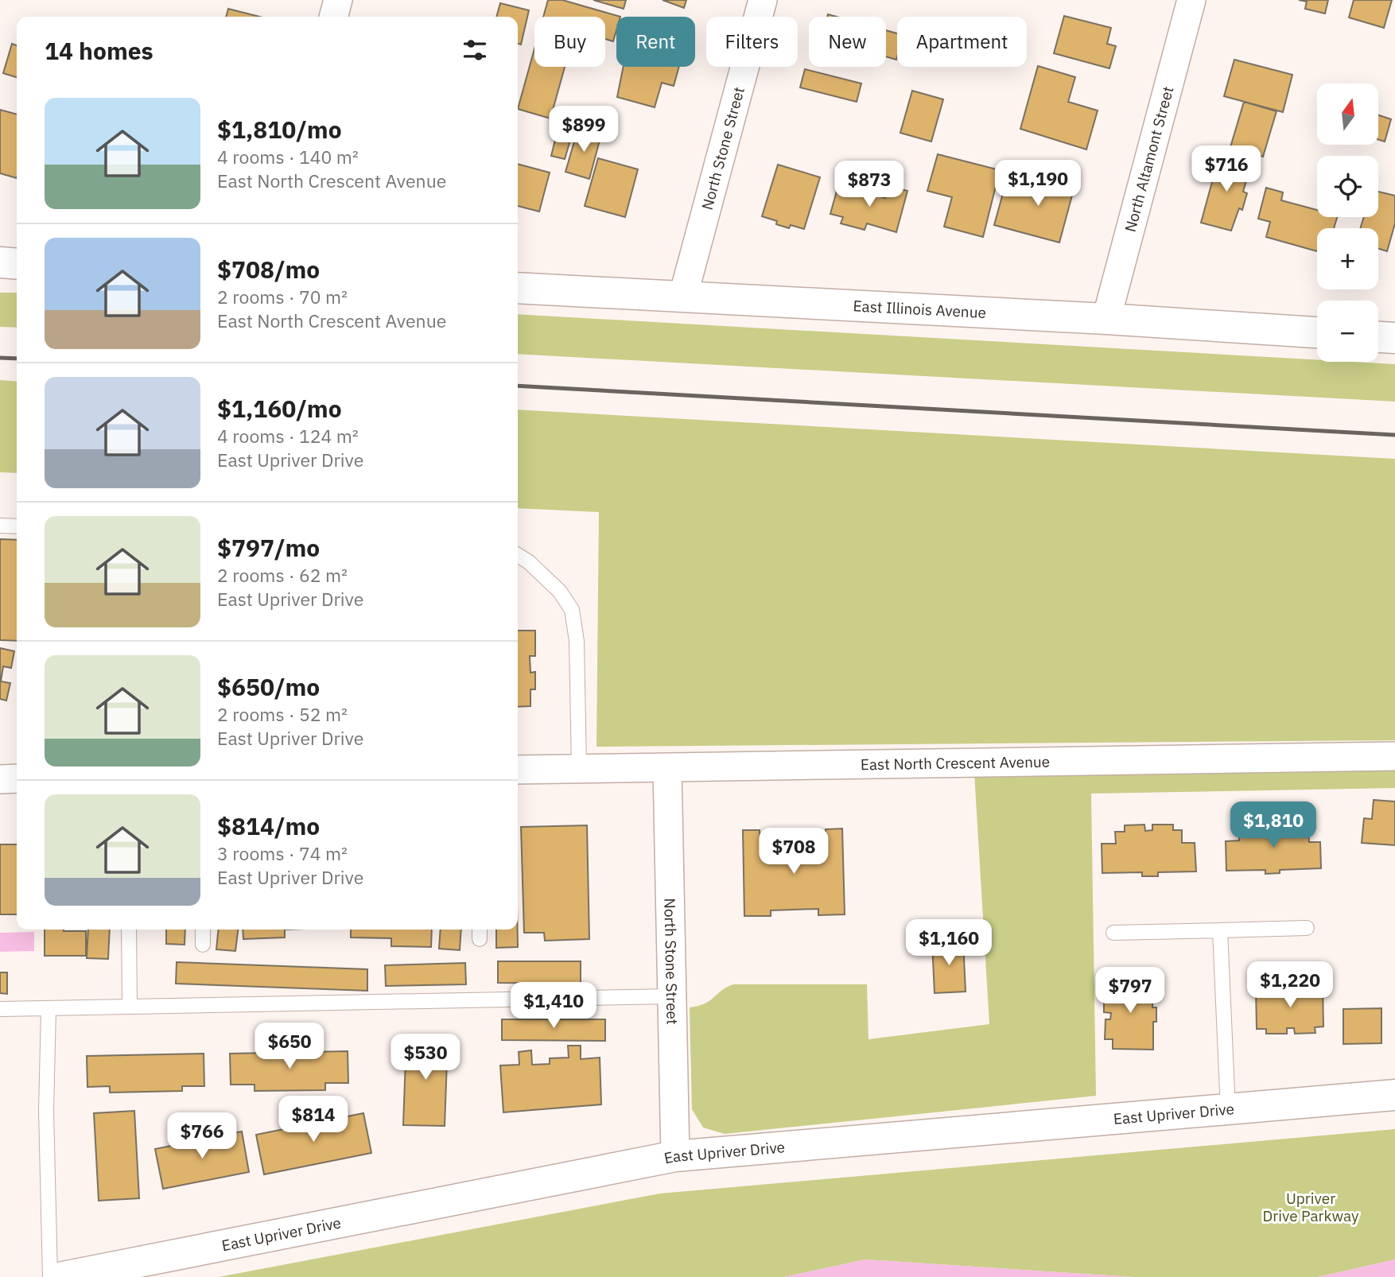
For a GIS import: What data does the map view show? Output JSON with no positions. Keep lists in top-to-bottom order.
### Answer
{
  "streets": {
    "street": [
      "North Stone Street",
      "North Altamont Street",
      "East Illinois Avenue",
      "East North Crescent Avenue",
      "East Upriver Drive"
    ]
  },
  "crossings": [
    ["North Stone Street", "East Illinois Avenue"],
    ["North Stone Street", "East North Crescent Avenue"],
    ["North Stone Street", "East Upriver Drive"],
    ["North Altamont Street", "East Illinois Avenue"]
  ],
  "parks": ["Upriver Drive Parkway"],
  "north": "top",
  "page": {
    "chip": [
      "Buy",
      "Rent",
      "Filters",
      "New",
      "Apartment"
    ],
    "heading": "14 homes",
    "map_buttons": ["+", "−"],
    "list": [
      {
        "name": "$1,810/mo",
        "note": "4 rooms · 140 m² · East North Crescent Avenue"
      },
      {
        "name": "$708/mo",
        "note": "2 rooms · 70 m² · East North Crescent Avenue"
      },
      {
        "name": "$1,160/mo",
        "note": "4 rooms · 124 m² · East Upriver Drive"
      },
      {
        "name": "$797/mo",
        "note": "2 rooms · 62 m² · East Upriver Drive"
      },
      {
        "name": "$650/mo",
        "note": "2 rooms · 52 m² · East Upriver Drive"
      },
      {
        "name": "$814/mo",
        "note": "3 rooms · 74 m² · East Upriver Drive"
      }
    ],
    "price": [
      "$899",
      "$716",
      "$1,190",
      "$873",
      "$1,810",
      "$708",
      "$1,160",
      "$1,220",
      "$797",
      "$1,410",
      "$650",
      "$530",
      "$814",
      "$766"
    ]
  }
}
